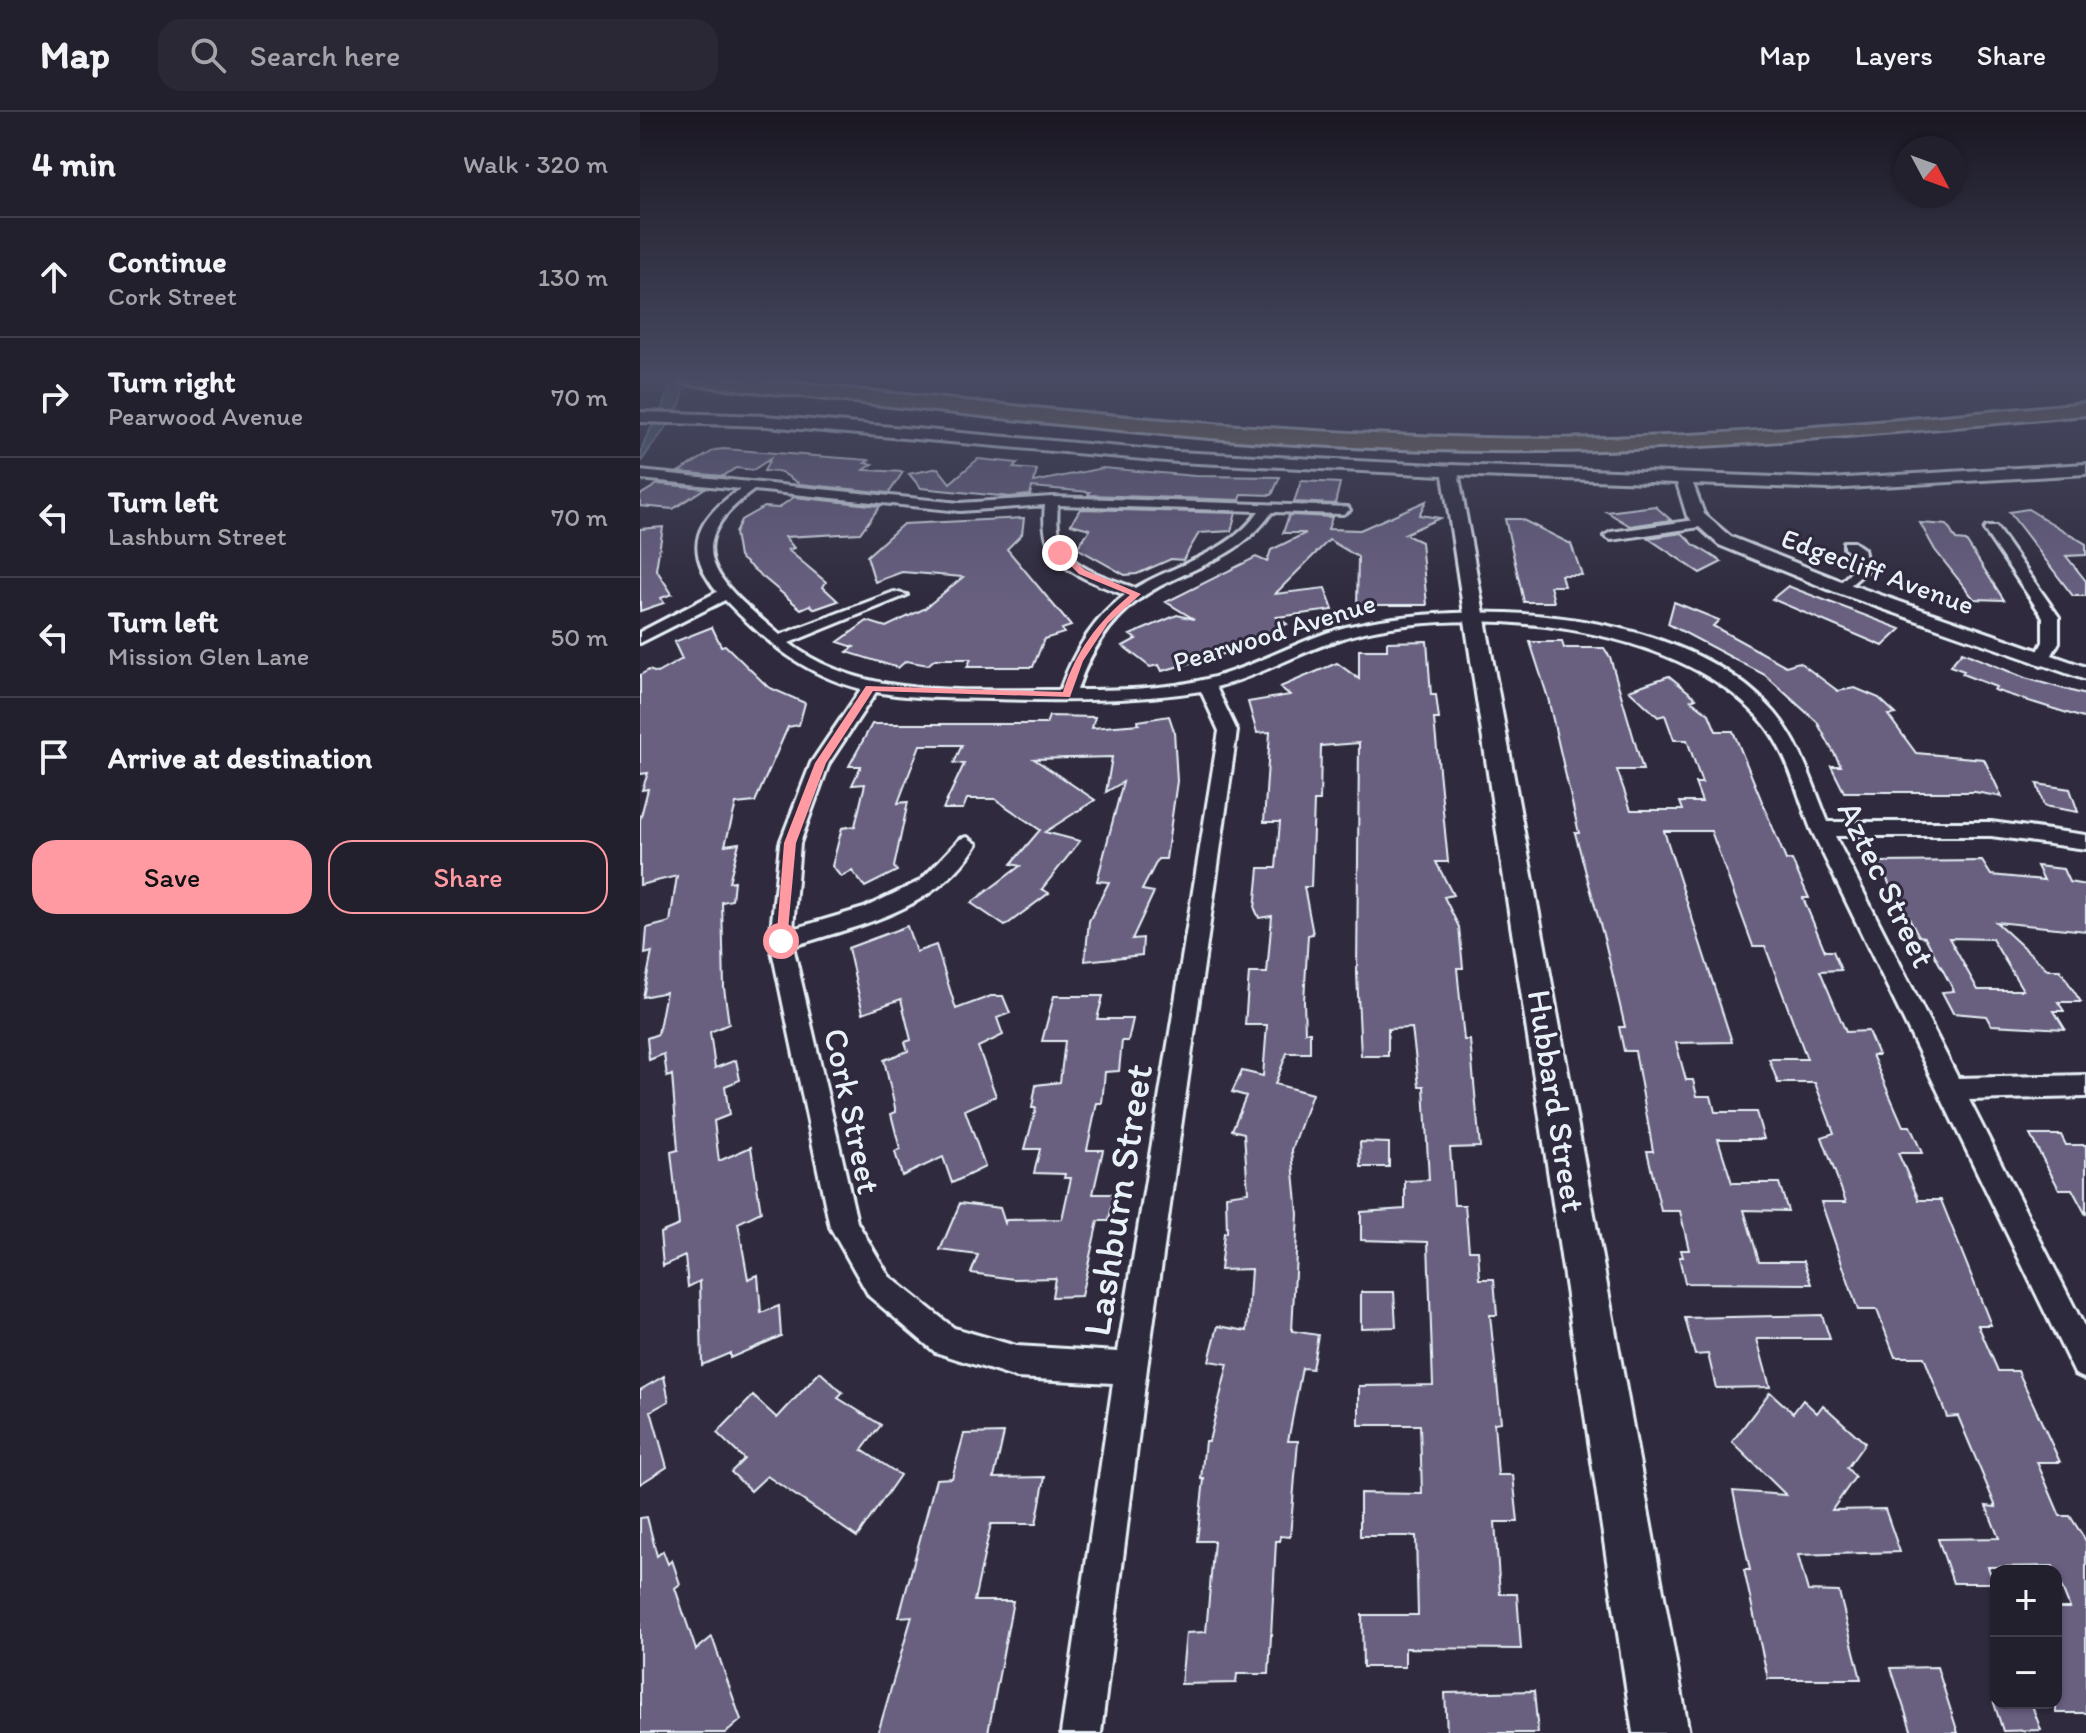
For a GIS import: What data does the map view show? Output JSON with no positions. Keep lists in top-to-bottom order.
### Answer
{
  "streets": {
    "main road": ["Hubbard Street"],
    "street": [
      "Edgecliff Avenue",
      "Pearwood Avenue",
      "Aztec Street",
      "Cork Street",
      "Lashburn Street"
    ]
  },
  "crossings": [
    ["Pearwood Avenue", "Aztec Street"],
    ["Pearwood Avenue", "Hubbard Street"],
    ["Pearwood Avenue", "Cork Street"],
    ["Pearwood Avenue", "Lashburn Street"],
    ["Aztec Street", "Hubbard Street"],
    ["Cork Street", "Lashburn Street"]
  ],
  "north": "bottom right",
  "page": {
    "header": "Map",
    "search": "Search here",
    "nav": ["Map", "Layers", "Share"],
    "heading": ["4 min", "Walk · 320 m"],
    "list": [
      ["Continue", "Cork Street", "130 m"],
      ["Turn right", "Pearwood Avenue", "70 m"],
      ["Turn left", "Lashburn Street", "70 m"],
      ["Turn left", "Mission Glen Lane", "50 m"],
      "Arrive at destination"
    ],
    "buttons": ["Save", "Share"],
    "map_buttons": ["+", "−"]
  }
}
